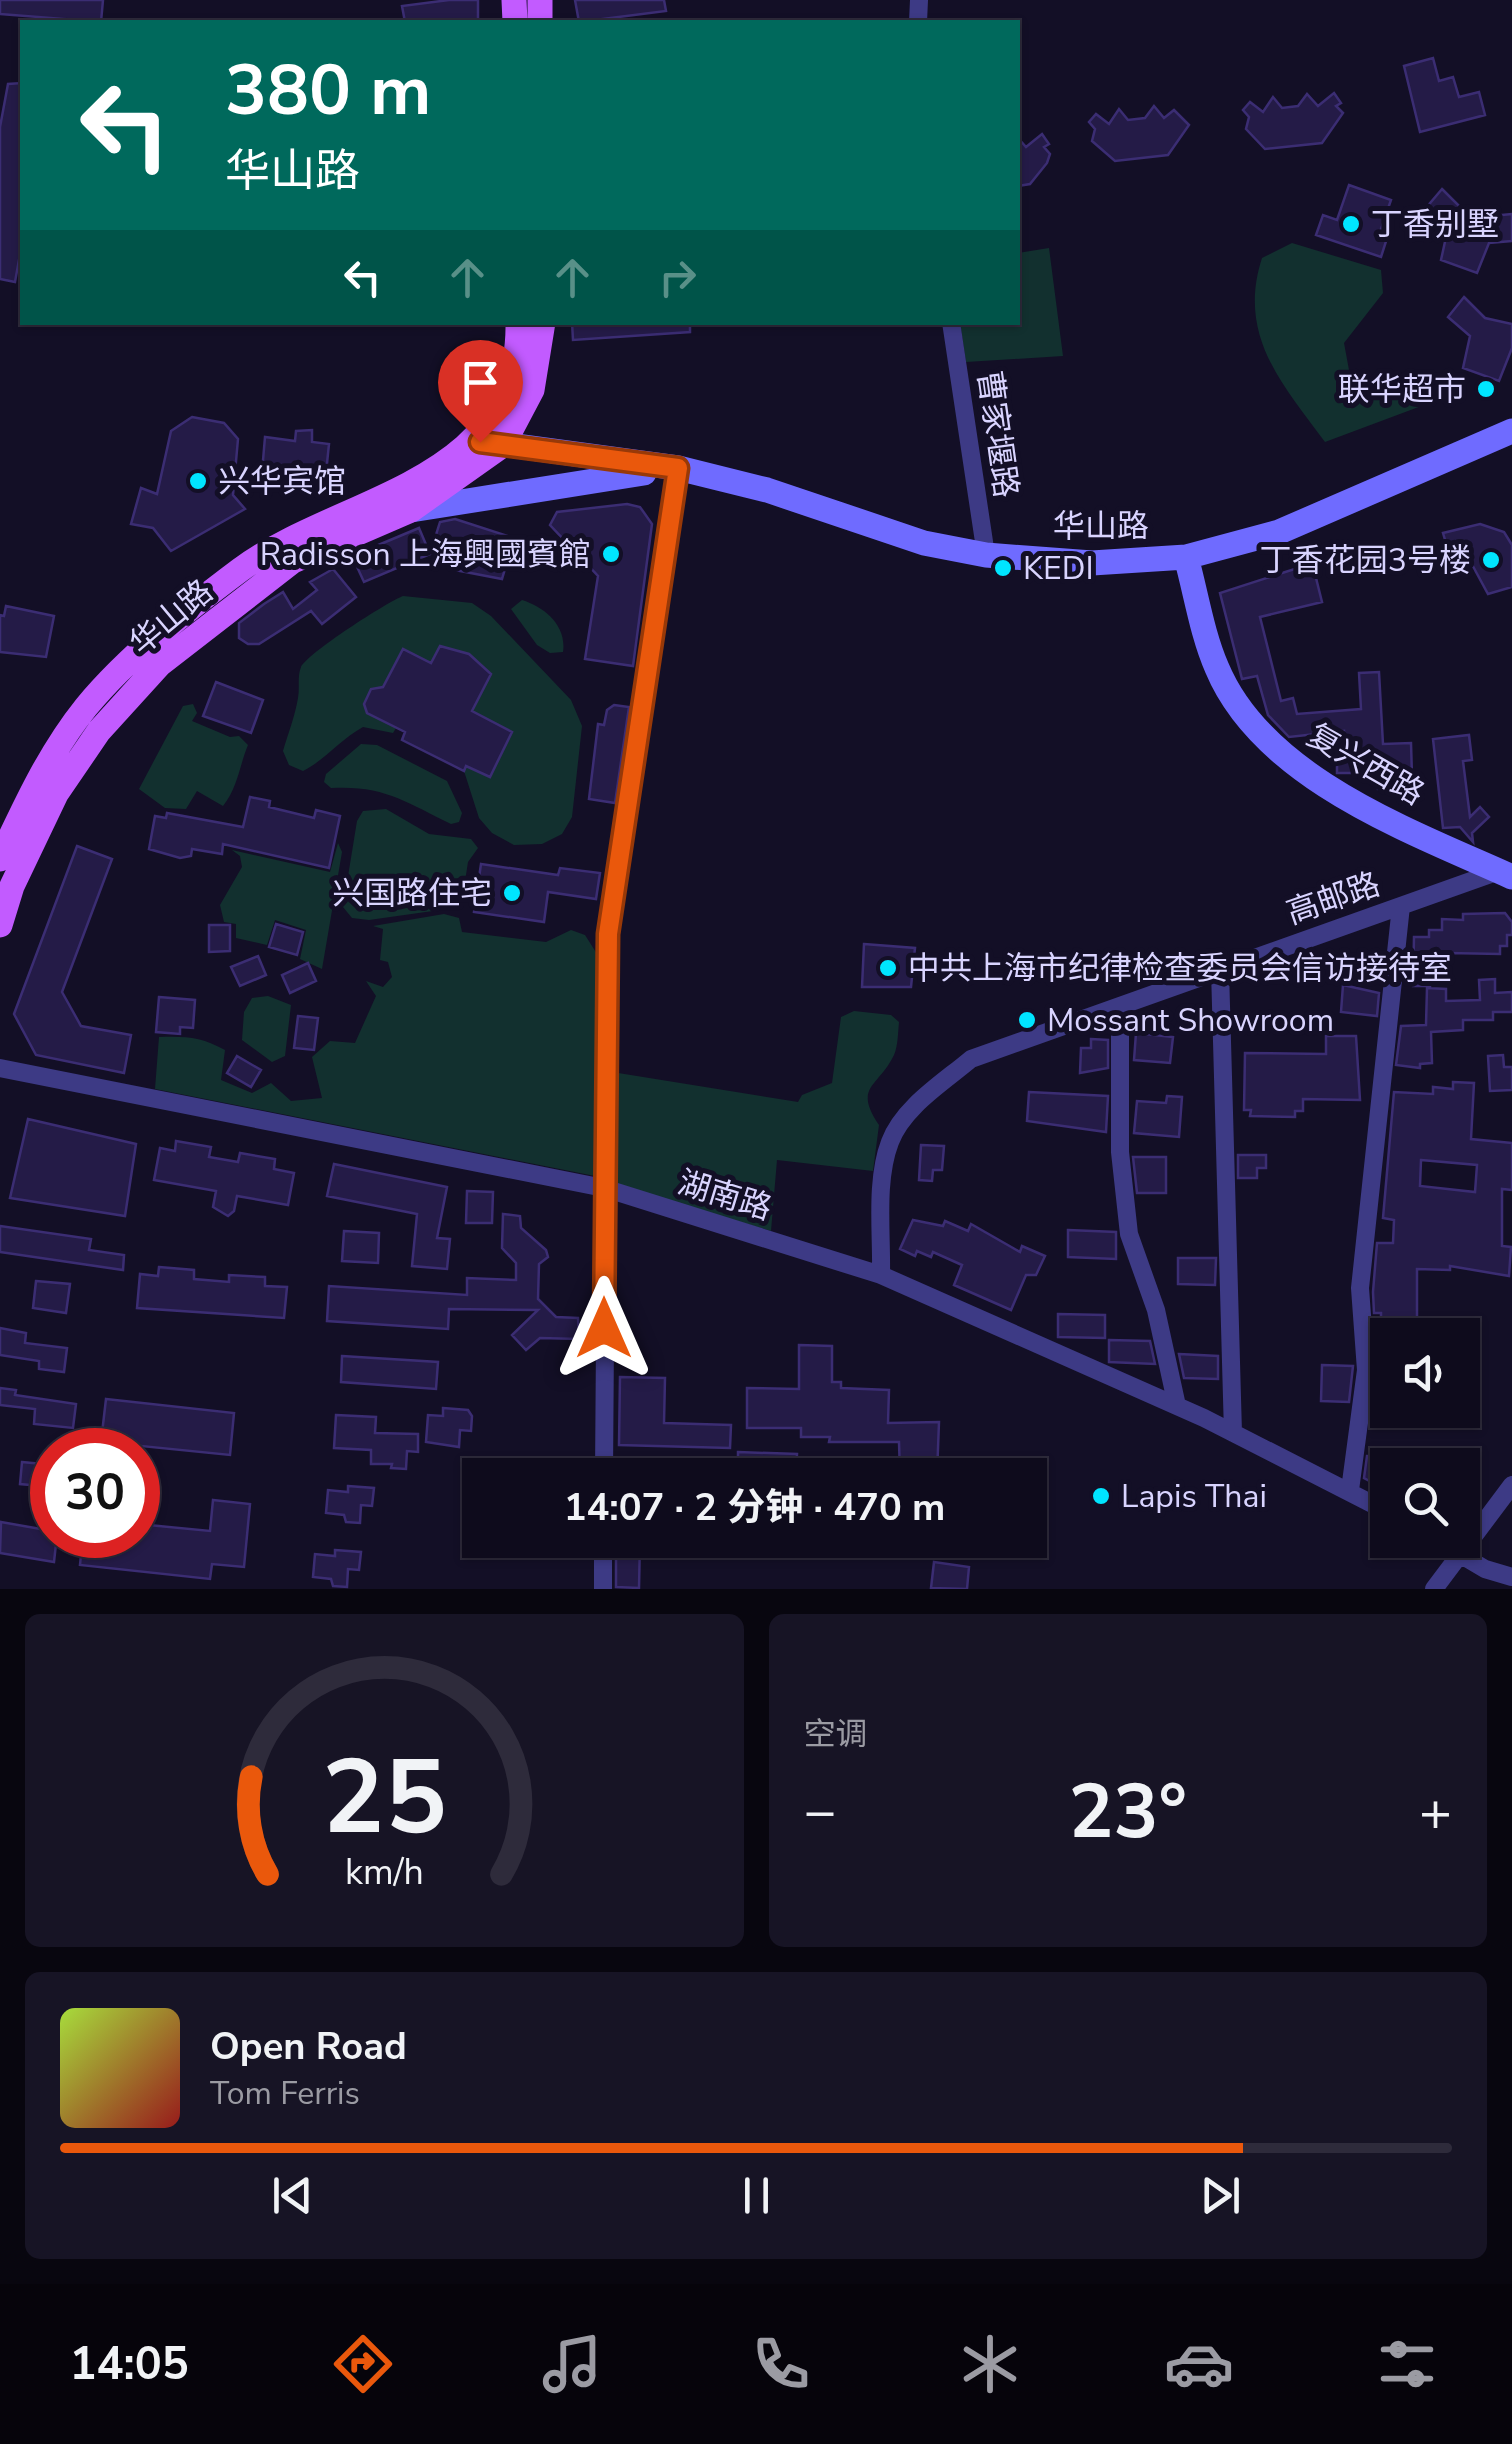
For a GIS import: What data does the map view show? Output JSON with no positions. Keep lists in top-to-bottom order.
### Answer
{
  "streets": {
    "main road": ["华山路", "复兴西路"],
    "street": ["曹家堰路", "高邮路", "湖南路"]
  },
  "crossings": [
    ["曹家堰路", "华山路"],
    ["华山路", "复兴西路"],
    ["复兴西路", "高邮路"],
    ["高邮路", "湖南路"]
  ],
  "places": [
    "丁香别墅",
    "联华超市",
    "兴华宾馆",
    "Radisson 上海興國賓館",
    "丁香花园3号楼",
    "KEDI",
    "兴国路住宅",
    "中共上海市纪律检查委员会信访接待室",
    "Mossant Showroom",
    "Lapis Thai"
  ],
  "page": {
    "turn": ["380 m", "华山路"],
    "limit": "30",
    "trip": "14:07 · 2 分钟 · 470 m",
    "tile": "空调",
    "heat": ["−", "23°", "+"],
    "song": ["Open Road", "Tom Ferris"],
    "tabs": "14:05",
    "gauge": ["25", "km/h"]
  }
}
